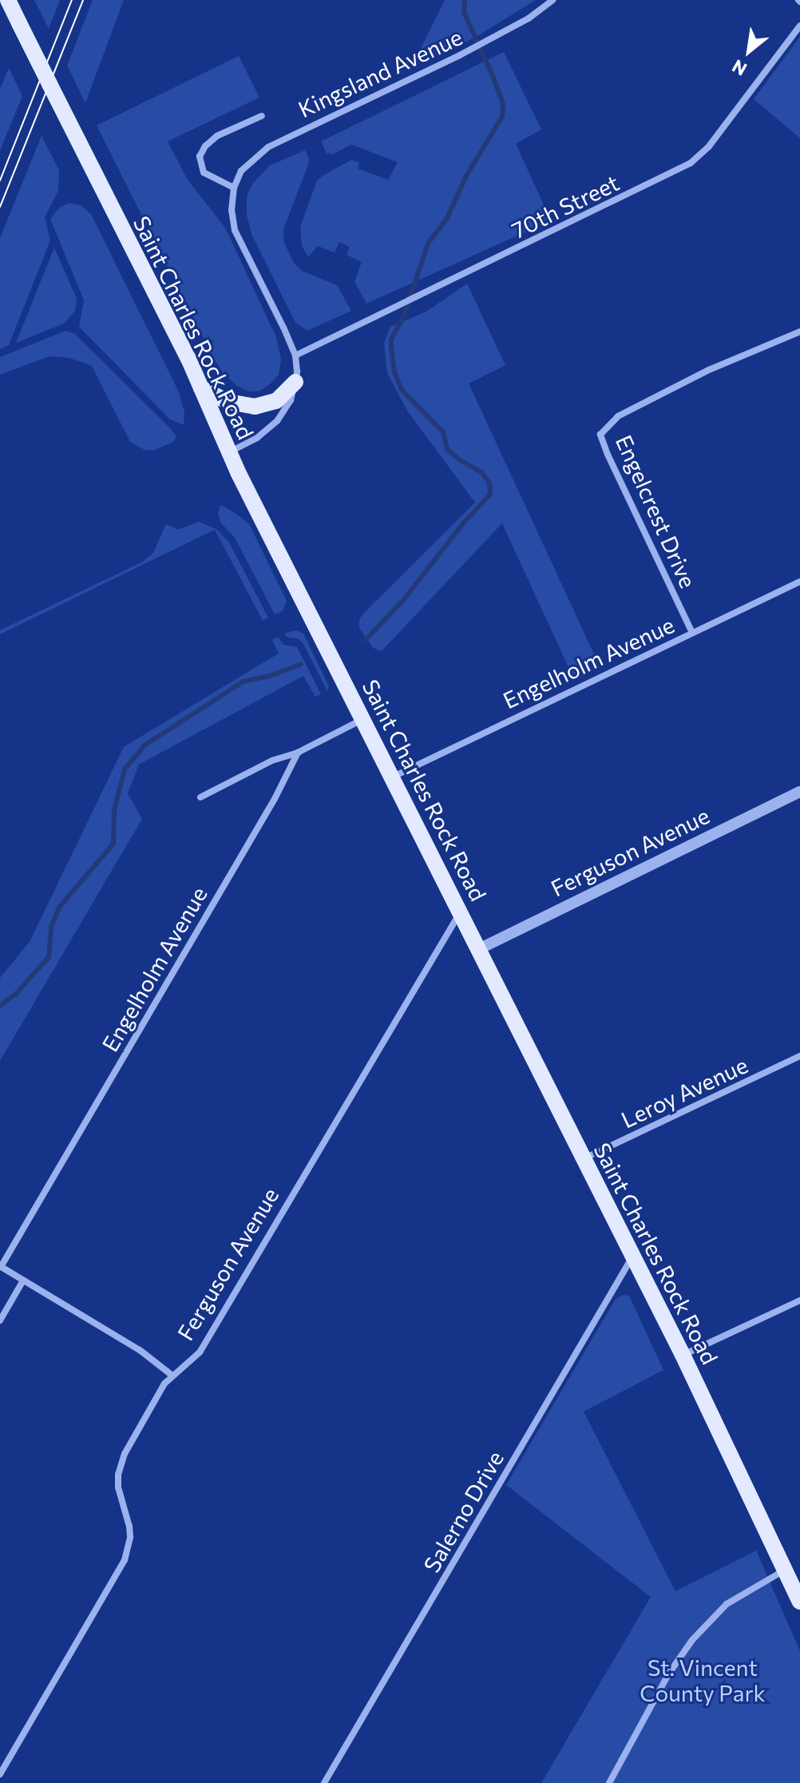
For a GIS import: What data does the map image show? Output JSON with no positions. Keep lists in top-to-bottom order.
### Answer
{
  "streets": {
    "main road": ["Saint Charles Rock Road"],
    "street": [
      "Kingsland Avenue",
      "70th Street",
      "Engelcrest Drive",
      "Engelholm Avenue",
      "Ferguson Avenue",
      "Leroy Avenue",
      "Salerno Drive"
    ]
  },
  "crossings": [
    ["Saint Charles Rock Road", "Engelholm Avenue"],
    ["Saint Charles Rock Road", "Ferguson Avenue"],
    ["Saint Charles Rock Road", "Leroy Avenue"],
    ["Saint Charles Rock Road", "Salerno Drive"],
    ["Engelcrest Drive", "Engelholm Avenue"]
  ],
  "parks": ["St. Vincent County Park"],
  "north": "bottom left"
}
